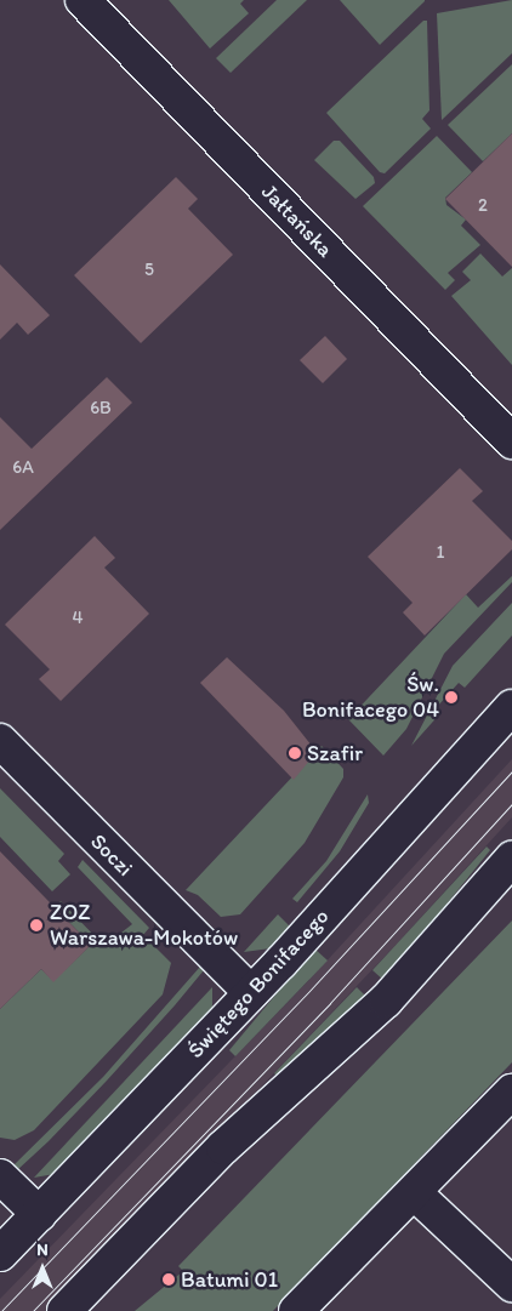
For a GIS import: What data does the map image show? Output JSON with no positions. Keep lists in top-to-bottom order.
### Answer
{
  "streets": {
    "street": ["Jałtańska", "Soczi", "Świętego Bonifacego"]
  },
  "crossings": [
    ["Soczi", "Świętego Bonifacego"]
  ],
  "places": [
    "Św. Bonifacego 04",
    "Szafir",
    "ZOZ Warszawa-Mokotów",
    "Batumi 01"
  ],
  "house_numbers": [
    "2",
    "5",
    "6B",
    "6A",
    "1",
    "4"
  ],
  "north": "top"
}
